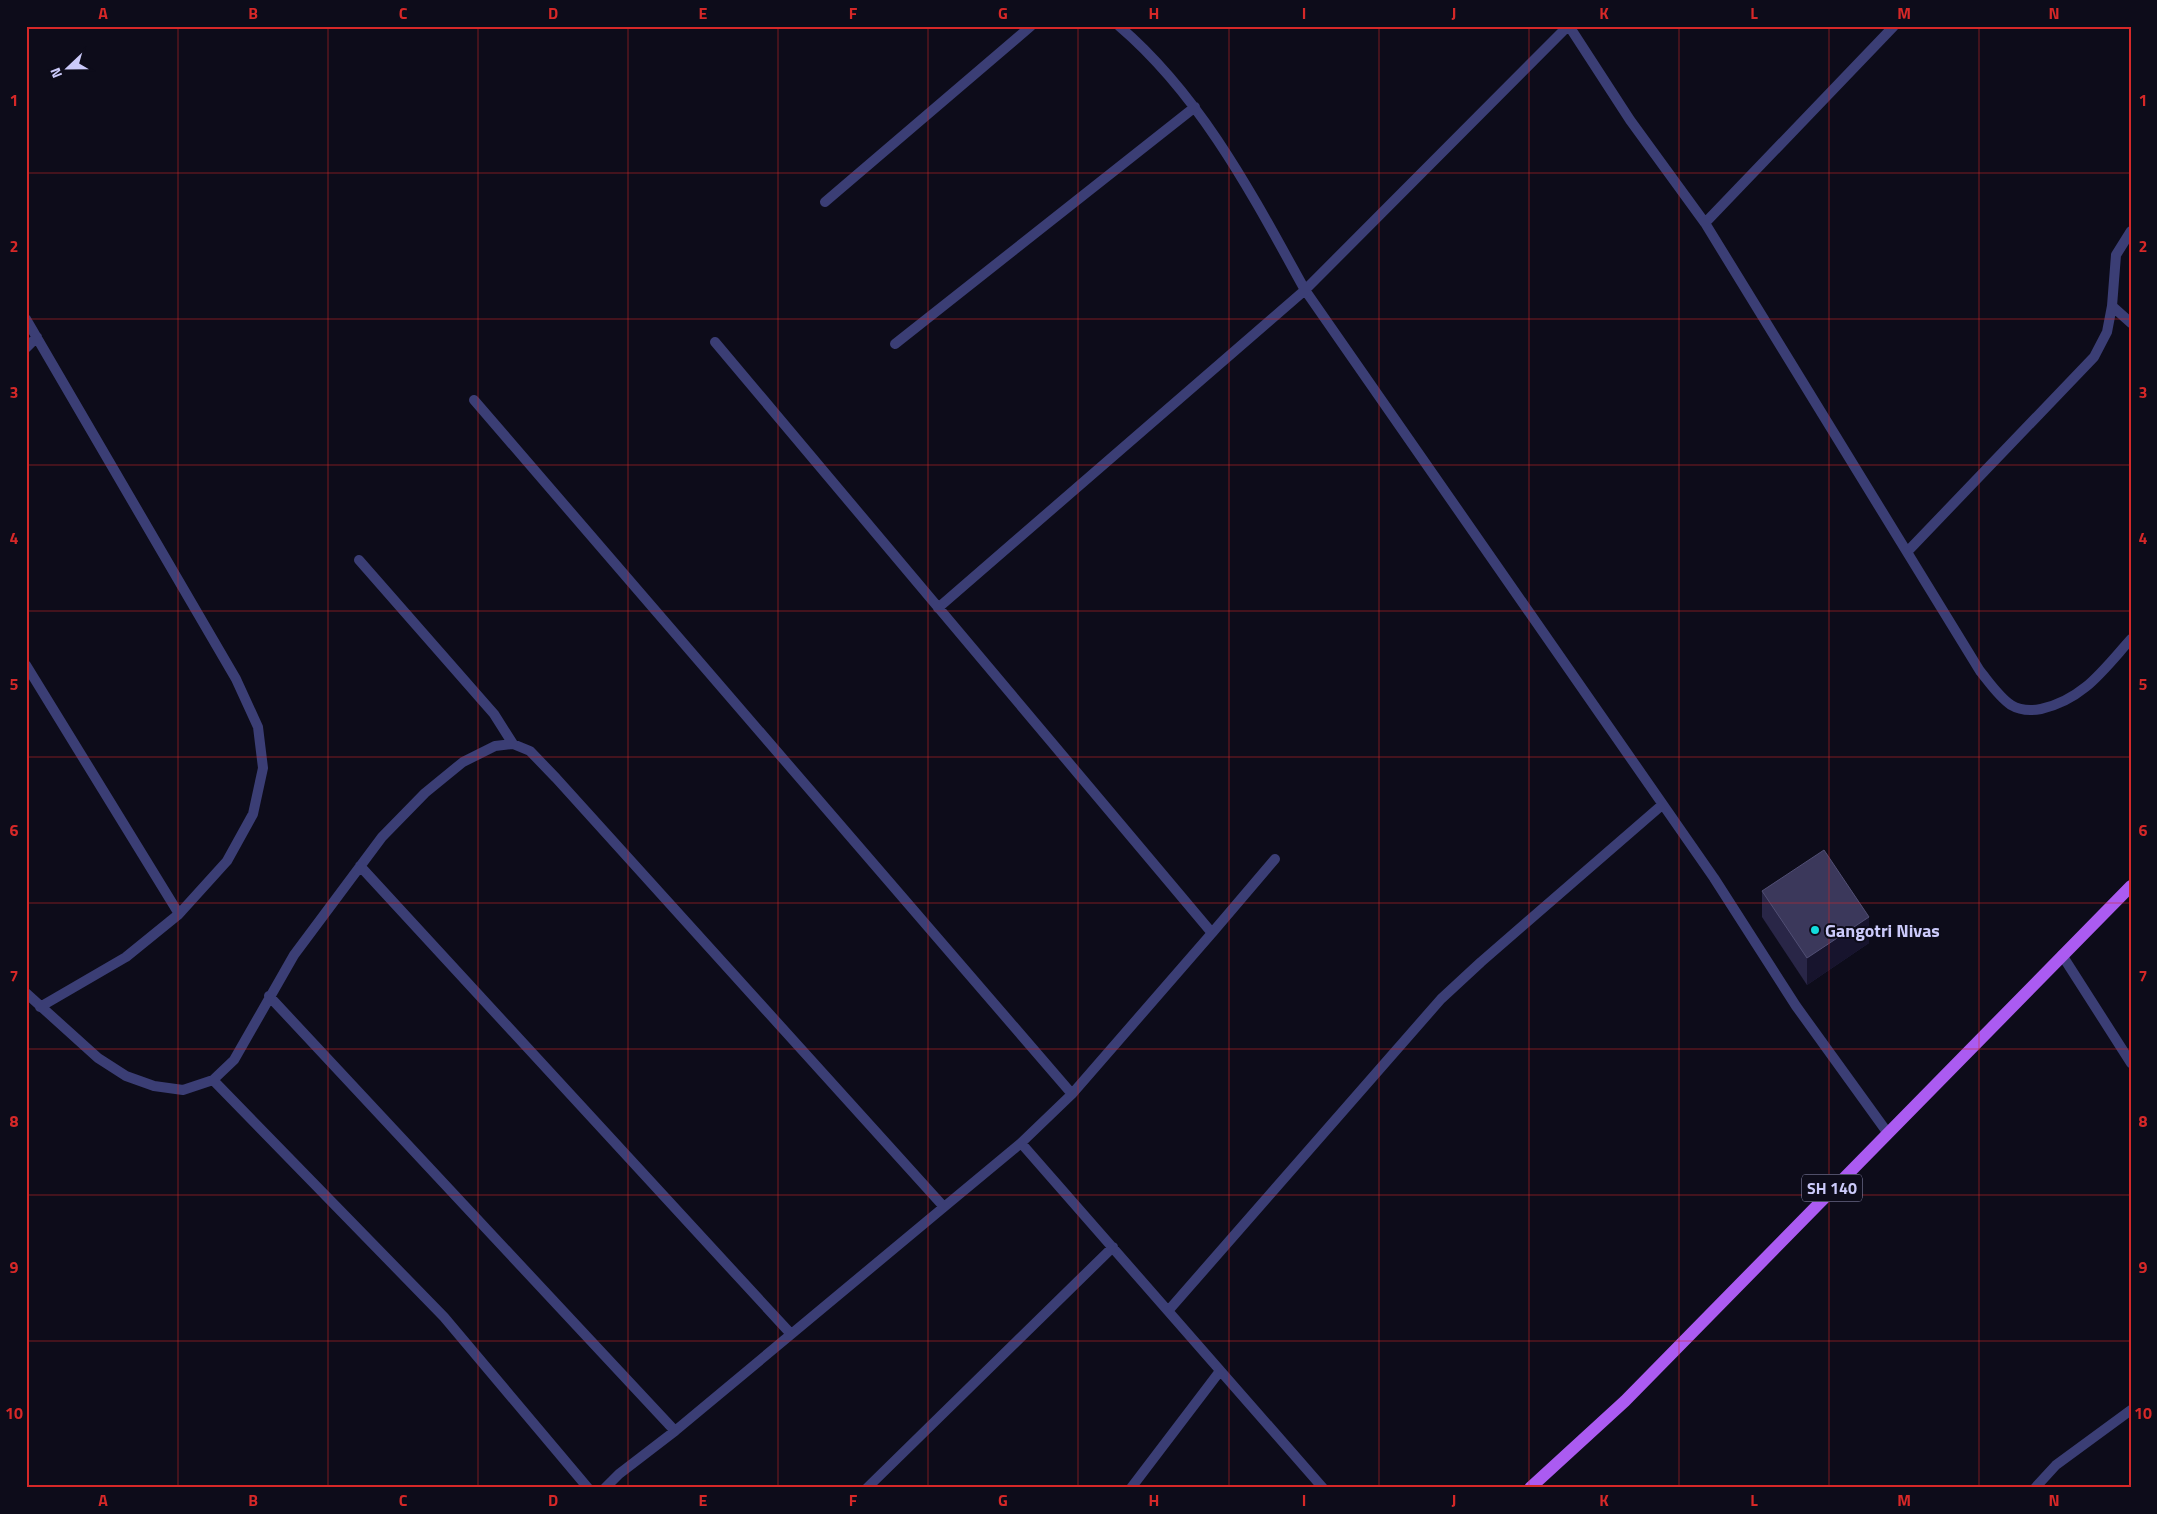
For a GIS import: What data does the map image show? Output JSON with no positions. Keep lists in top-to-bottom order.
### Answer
{
  "streets": {
    "main road": ["SH 140"]
  },
  "places": ["Gangotri Nivas"],
  "north": "left",
  "grid": {
    "columns": [
      "A",
      "B",
      "C",
      "D",
      "E",
      "F",
      "G",
      "H",
      "I",
      "J",
      "K",
      "L",
      "M",
      "N"
    ],
    "rows": [
      "1",
      "2",
      "3",
      "4",
      "5",
      "6",
      "7",
      "8",
      "9",
      "10"
    ]
  }
}
